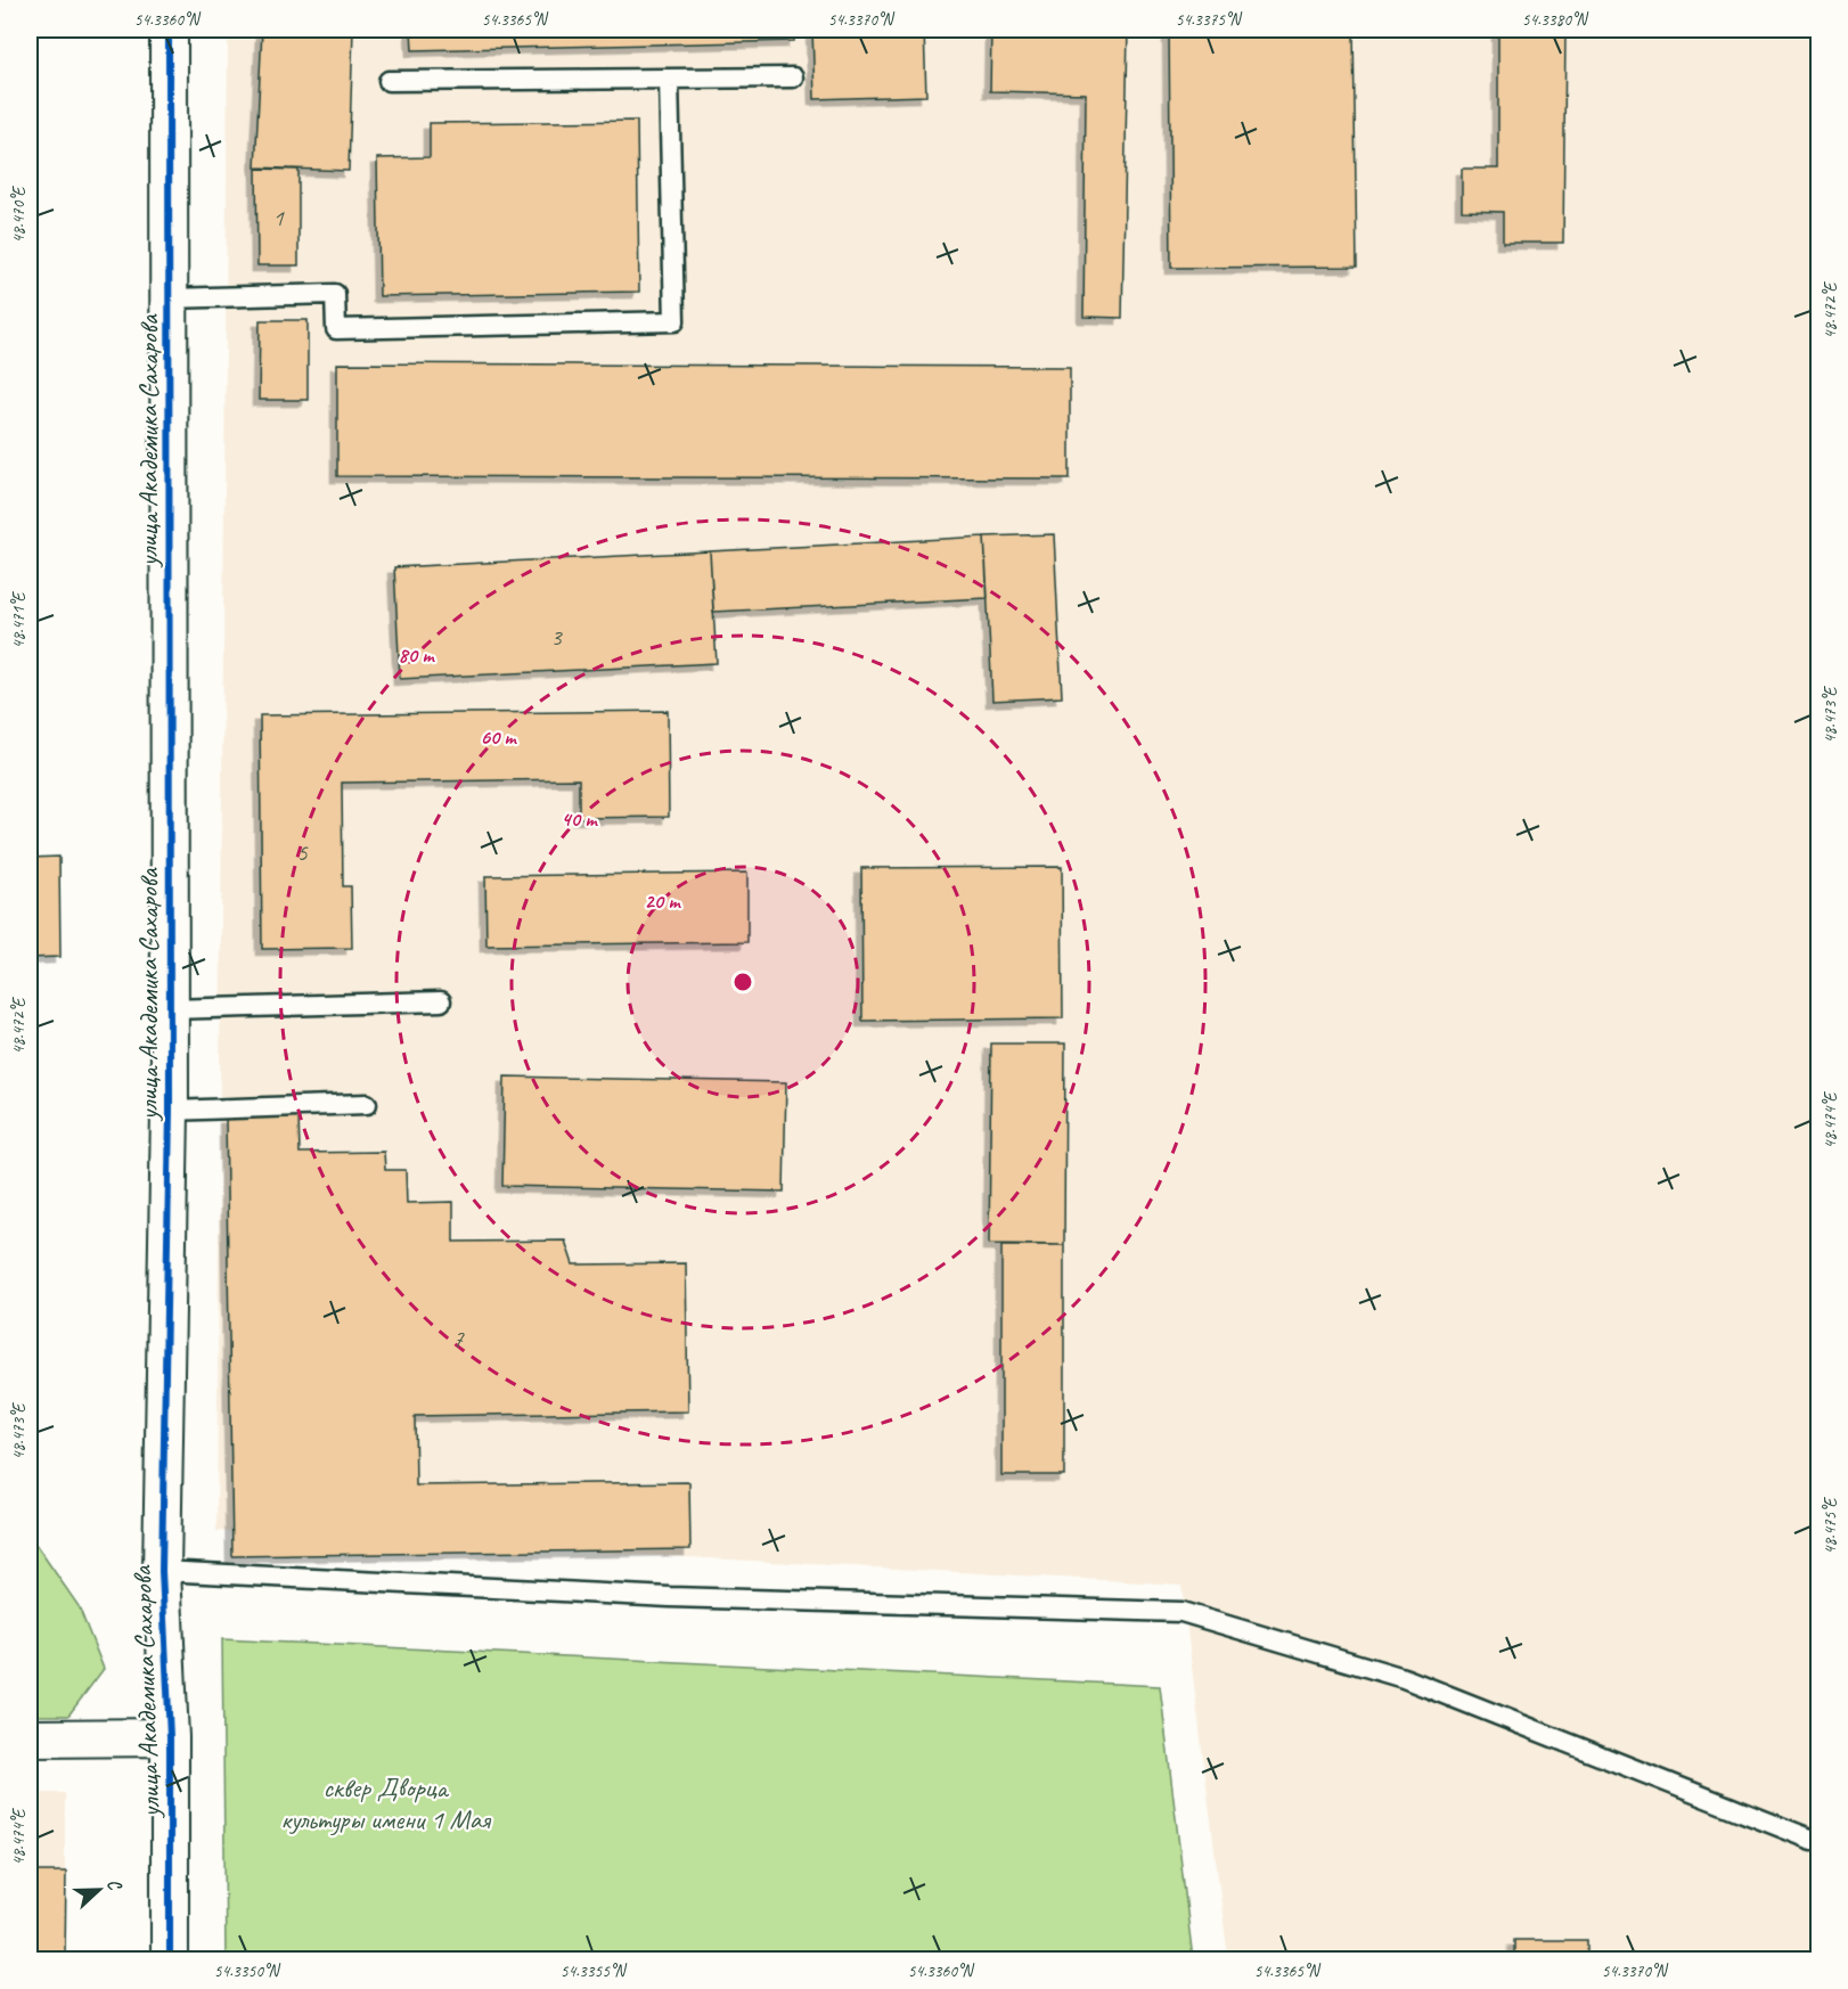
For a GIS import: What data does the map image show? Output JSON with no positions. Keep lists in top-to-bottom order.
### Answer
{
  "streets": {
    "street": ["улица Академика Сахарова"]
  },
  "parks": ["сквер Дворца культуры имени 1 Мая"],
  "house_numbers": [
    "1",
    "3",
    "5",
    "7"
  ],
  "north": "right",
  "coordinates": [
    "54.3360°N",
    "54.3365°N",
    "54.3370°N",
    "54.3375°N",
    "54.3380°N",
    "48.470°E",
    "48.472°E",
    "48.471°E",
    "48.473°E",
    "48.474°E",
    "48.475°E",
    "54.3350°N",
    "54.3355°N"
  ],
  "rings": [
    "80 m",
    "60 m",
    "40 m",
    "20 m"
  ]
}
